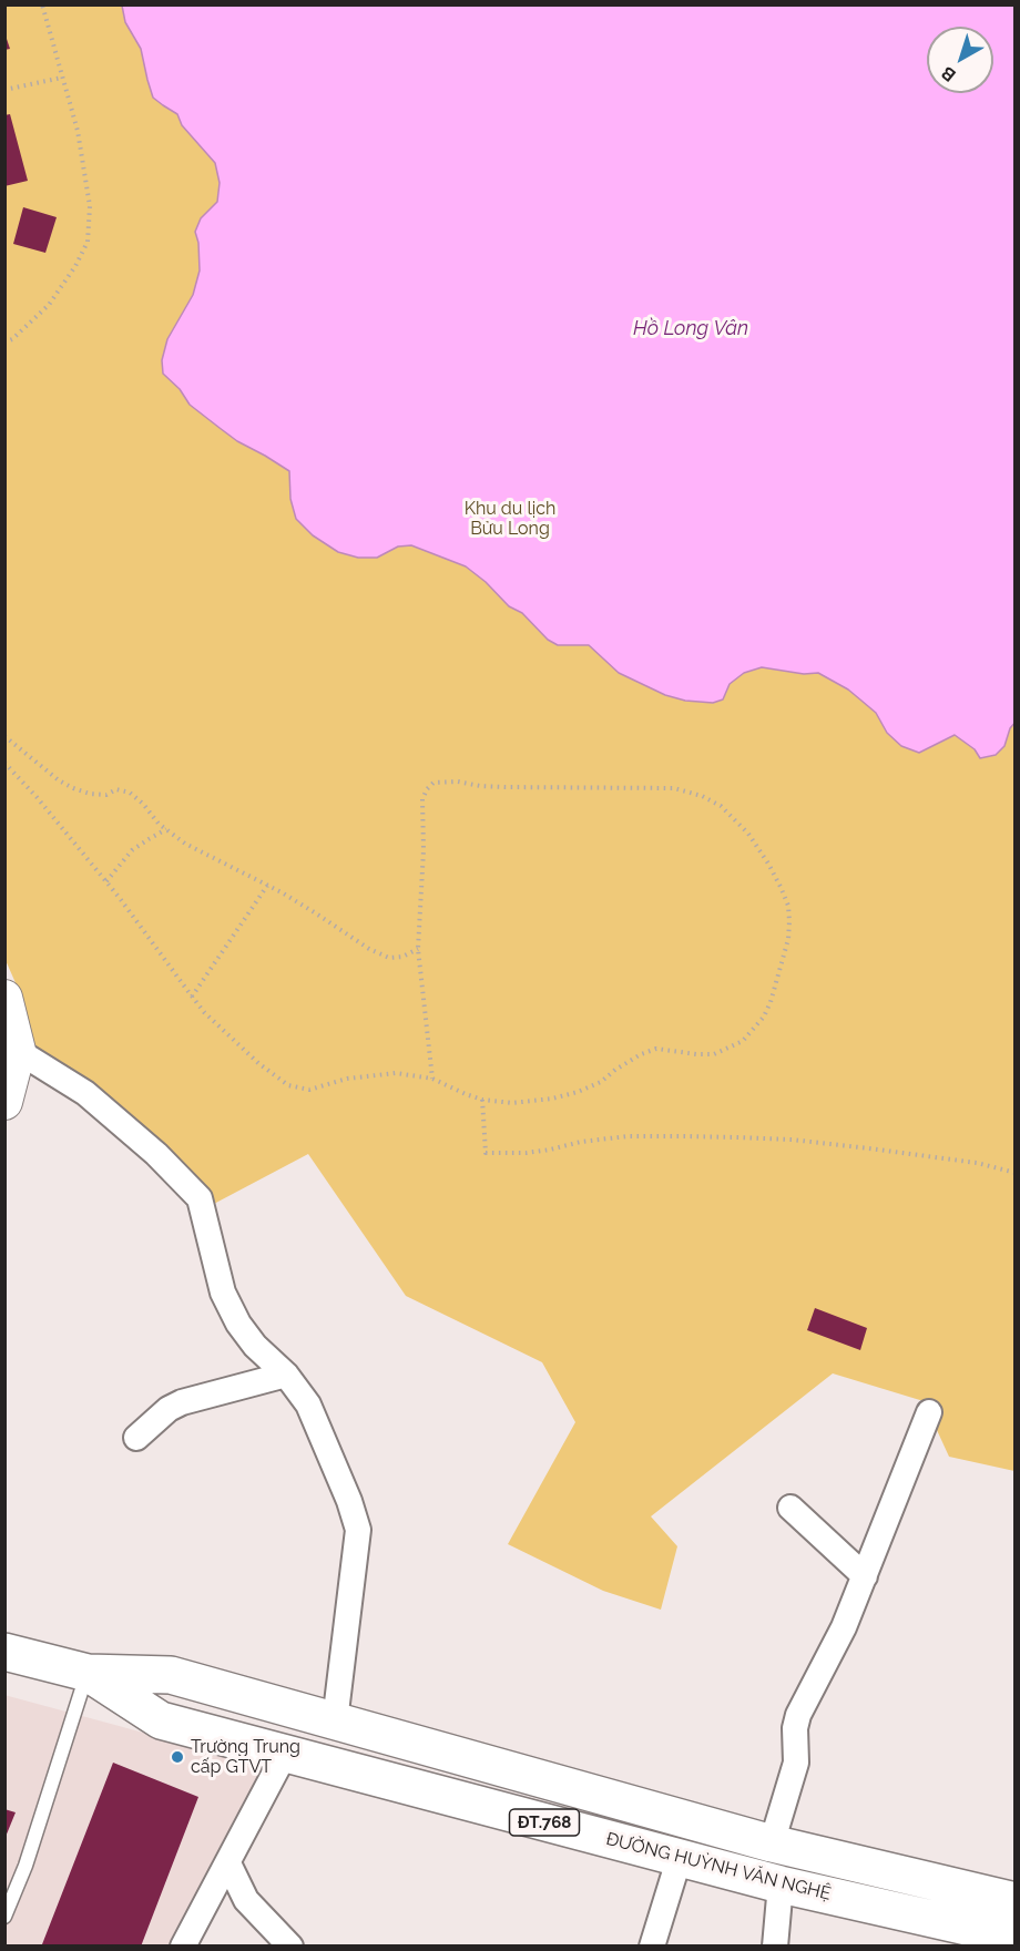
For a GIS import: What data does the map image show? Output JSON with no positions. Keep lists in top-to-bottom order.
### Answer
{
  "streets": {
    "main road": ["ĐT.768", "ĐƯỜNG HUỲNH VĂN NGHỆ"]
  },
  "water": ["Hồ Long Vân"],
  "parks": ["Khu du lịch Bửu Long"],
  "places": ["Trường Trung cấp GTVT"],
  "north": "bottom left"
}
